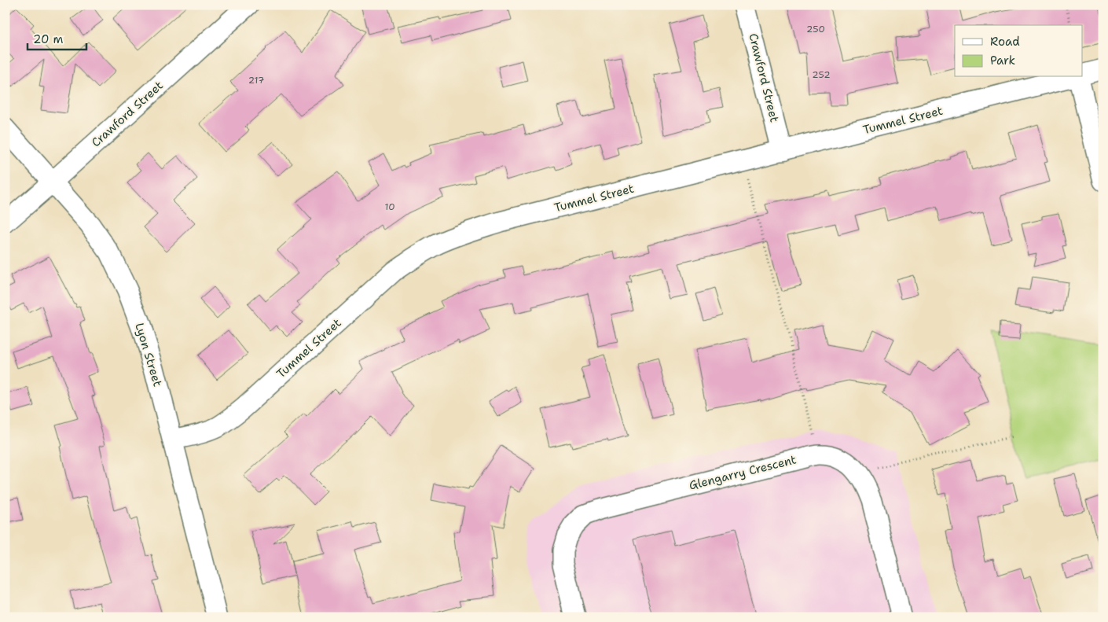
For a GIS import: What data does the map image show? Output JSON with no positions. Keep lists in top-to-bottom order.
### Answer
{
  "streets": {
    "street": [
      "Crawford Street",
      "Tummel Street",
      "Lyon Street",
      "Glengarry Crescent"
    ]
  },
  "crossings": [
    ["Crawford Street", "Tummel Street"],
    ["Crawford Street", "Lyon Street"],
    ["Tummel Street", "Lyon Street"]
  ],
  "house_numbers": [
    "250",
    "252",
    "217",
    "10"
  ],
  "legend": ["Road", "Park"],
  "scale_bar": "20 m"
}
